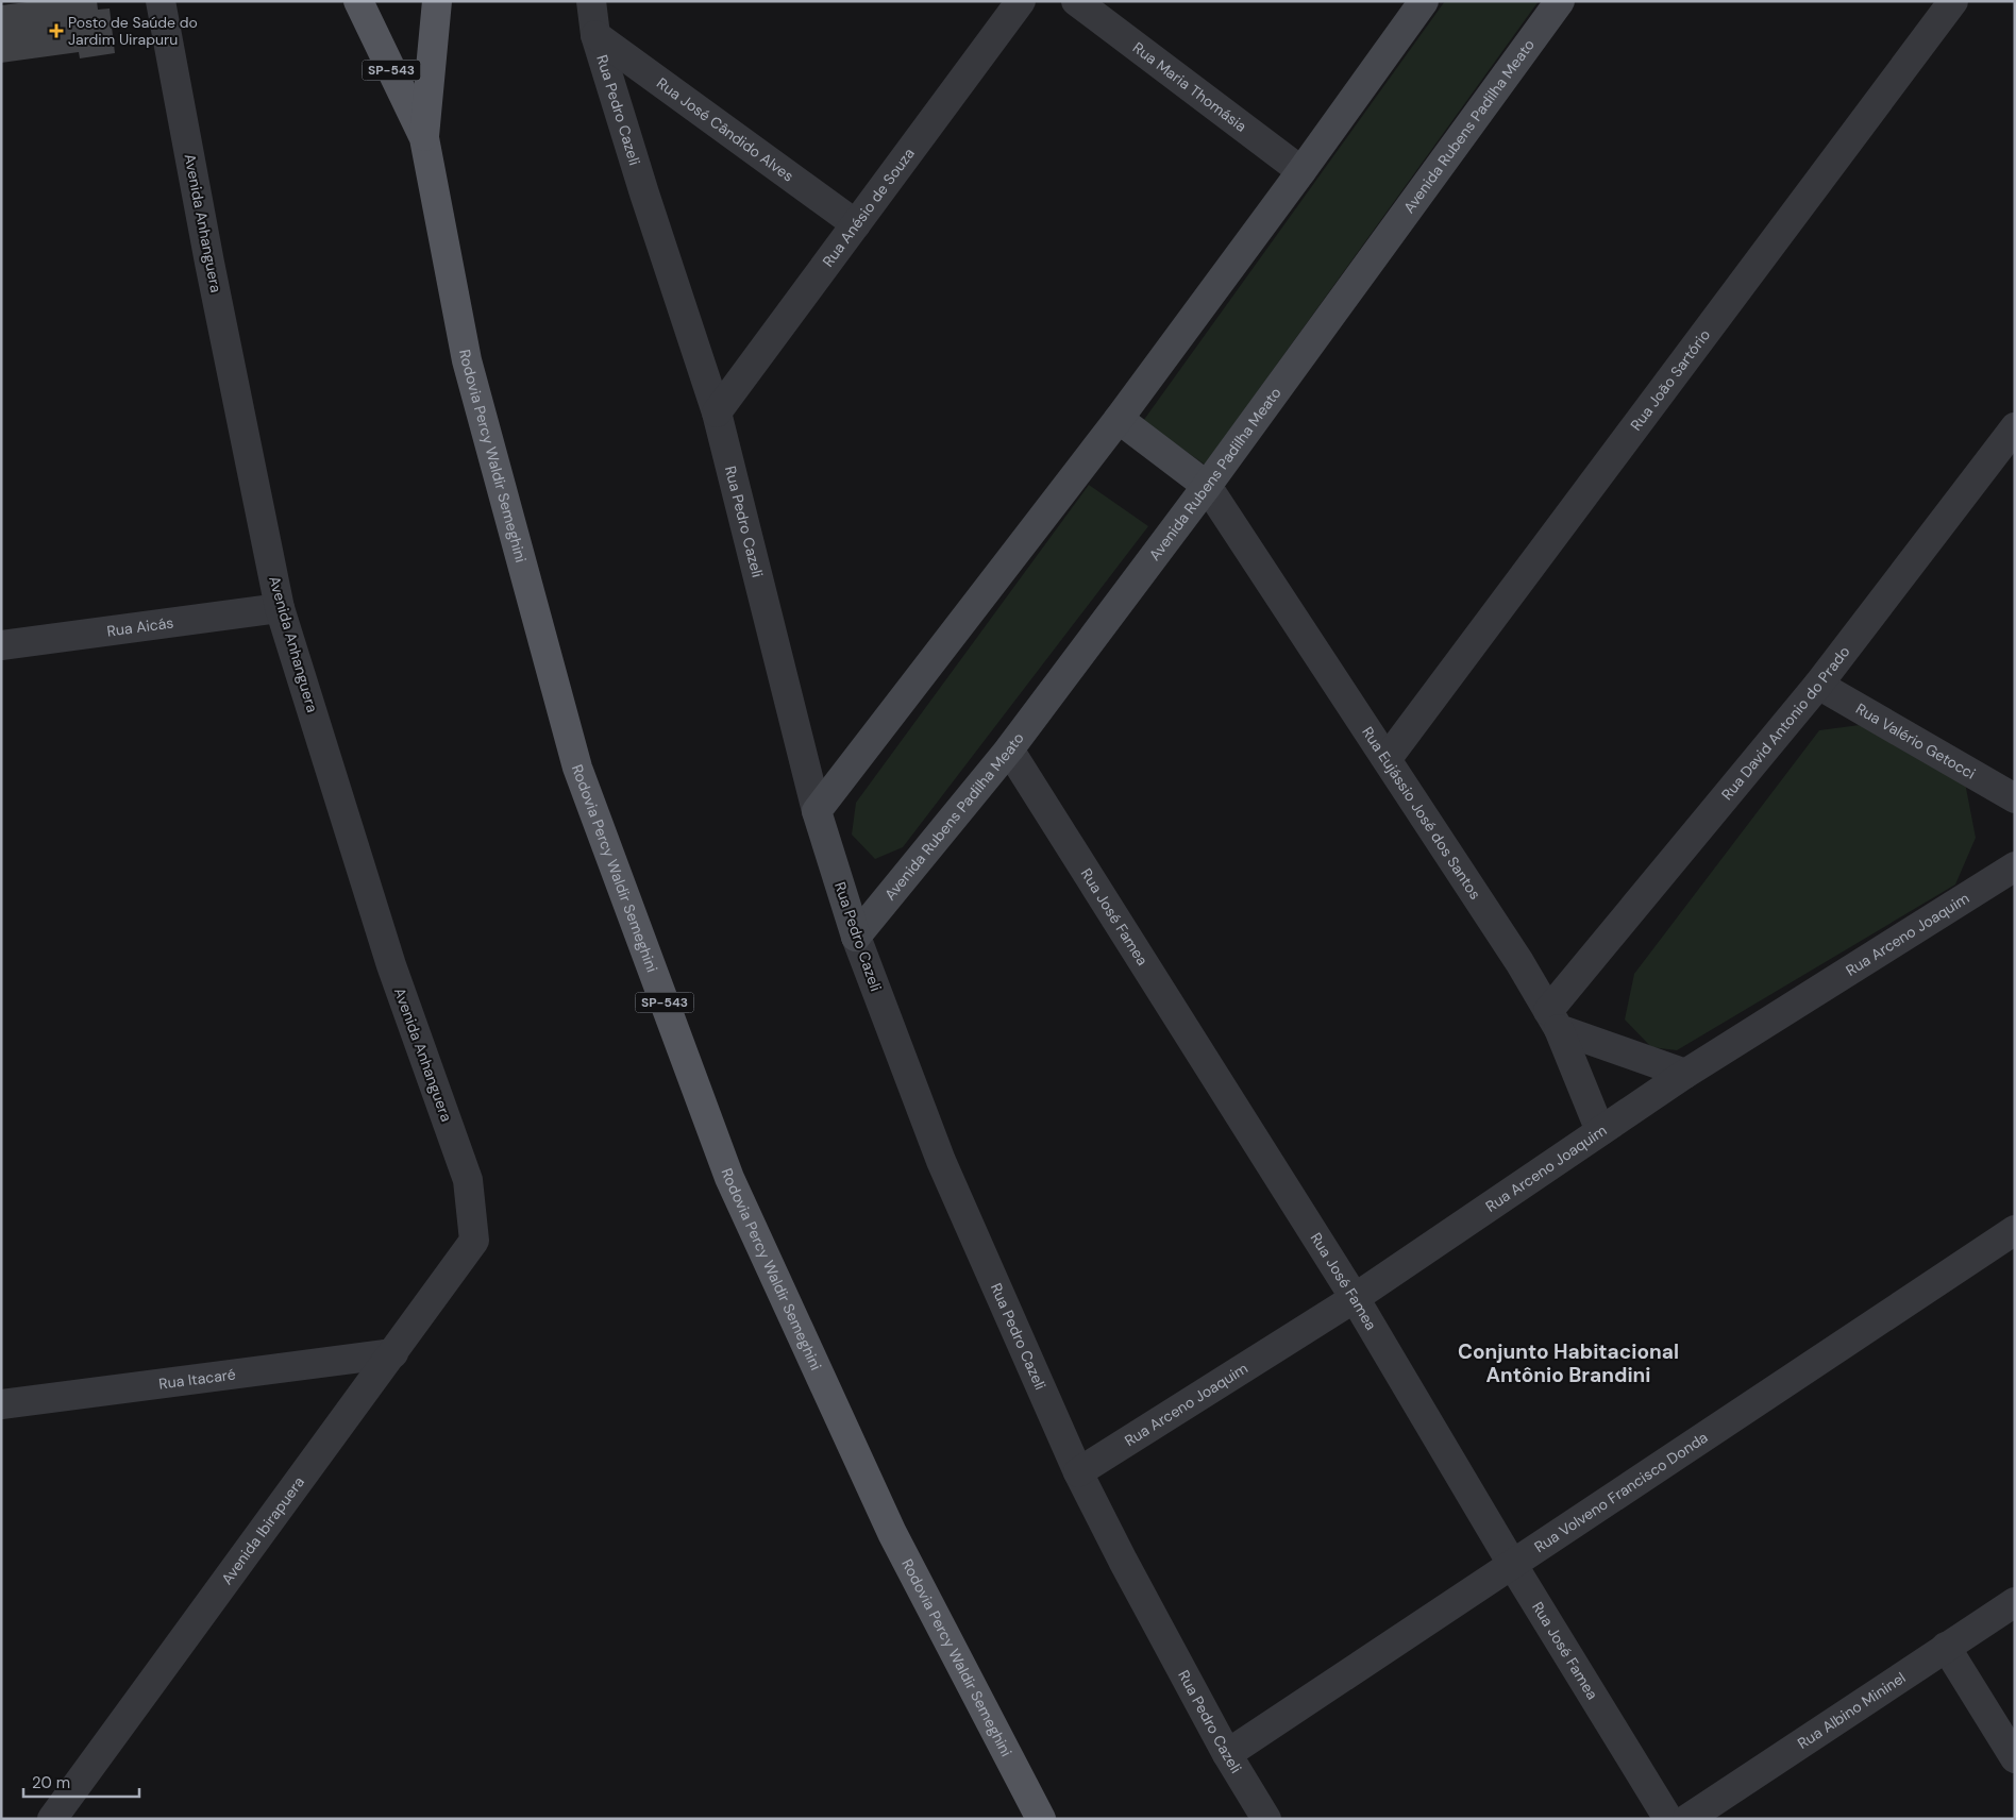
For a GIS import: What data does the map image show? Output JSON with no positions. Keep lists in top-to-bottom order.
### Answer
{
  "streets": {
    "main road": [
      "SP-543",
      "Rua Pedro Cazeli",
      "Avenida Rubens Padilha Meato",
      "Rodovia Percy Waldir Semeghini"
    ],
    "street": [
      "Rua Maria Thomásia",
      "Rua José Cândido Alves",
      "Rua Anésio de Souza",
      "Avenida Anhanguera",
      "Rua João Sartório",
      "Rua Aicás",
      "Rua David Antonio do Prado",
      "Rua Valério Getocci",
      "Rua Eujássio José dos Santos",
      "Rua José Famea",
      "Rua Arceno Joaquim",
      "Rua Itacaré",
      "Rua Volveno Francisco Donda",
      "Avenida Ibirapuera",
      "Rua Albino Mininel"
    ]
  },
  "crossings": [
    ["Rua Pedro Cazeli", "Avenida Rubens Padilha Meato"],
    ["Rua Pedro Cazeli", "Rua José Cândido Alves"],
    ["Rua Pedro Cazeli", "Rua Anésio de Souza"],
    ["Rua Pedro Cazeli", "Rua Arceno Joaquim"],
    ["Rua Pedro Cazeli", "Rua Volveno Francisco Donda"],
    ["Avenida Rubens Padilha Meato", "Rua Eujássio José dos Santos"],
    ["Avenida Rubens Padilha Meato", "Rua José Famea"],
    ["Rua José Cândido Alves", "Rua Anésio de Souza"],
    ["Avenida Anhanguera", "Rua Aicás"],
    ["Avenida Anhanguera", "Avenida Ibirapuera"],
    ["Rua João Sartório", "Rua Eujássio José dos Santos"],
    ["Rua David Antonio do Prado", "Rua Valério Getocci"],
    ["Rua David Antonio do Prado", "Rua Eujássio José dos Santos"],
    ["Rua Eujássio José dos Santos", "Rua Arceno Joaquim"],
    ["Rua José Famea", "Rua Arceno Joaquim"],
    ["Rua José Famea", "Rua Volveno Francisco Donda"],
    ["Rua Itacaré", "Avenida Ibirapuera"]
  ],
  "districts": ["Conjunto Habitacional Antônio Brandini"],
  "places": {
    "health": ["Posto de Saúde do Jardim Uirapuru"]
  },
  "scale_bar": "20 m"
}
